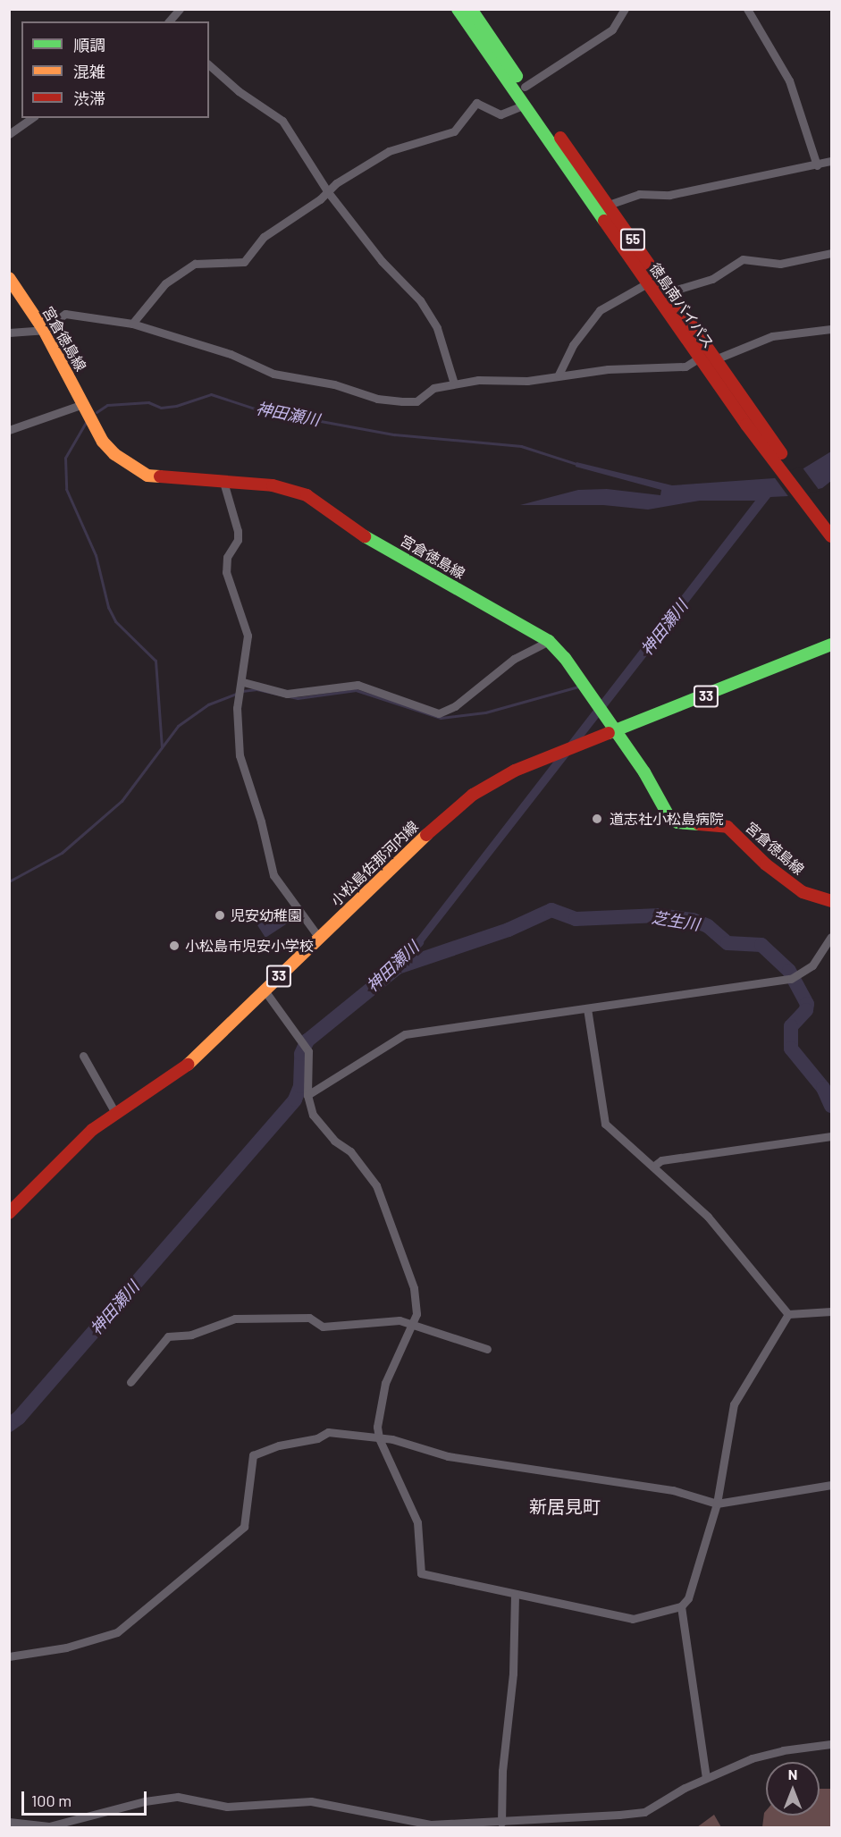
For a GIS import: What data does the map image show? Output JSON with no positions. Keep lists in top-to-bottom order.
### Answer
{
  "streets": {
    "main road": [
      "55",
      "徳島南バイパス",
      "宮倉徳島線",
      "33",
      "小松島佐那河内線"
    ]
  },
  "crossings": [
    ["宮倉徳島線", "小松島佐那河内線"]
  ],
  "districts": ["新居見町"],
  "water": ["神田瀬川", "芝生川"],
  "places": ["道志社小松島病院", "児安幼稚園", "小松島市児安小学校"],
  "legend": ["順調", "混雑", "渋滞"],
  "scale_bar": "100 m",
  "north": "top"
}
